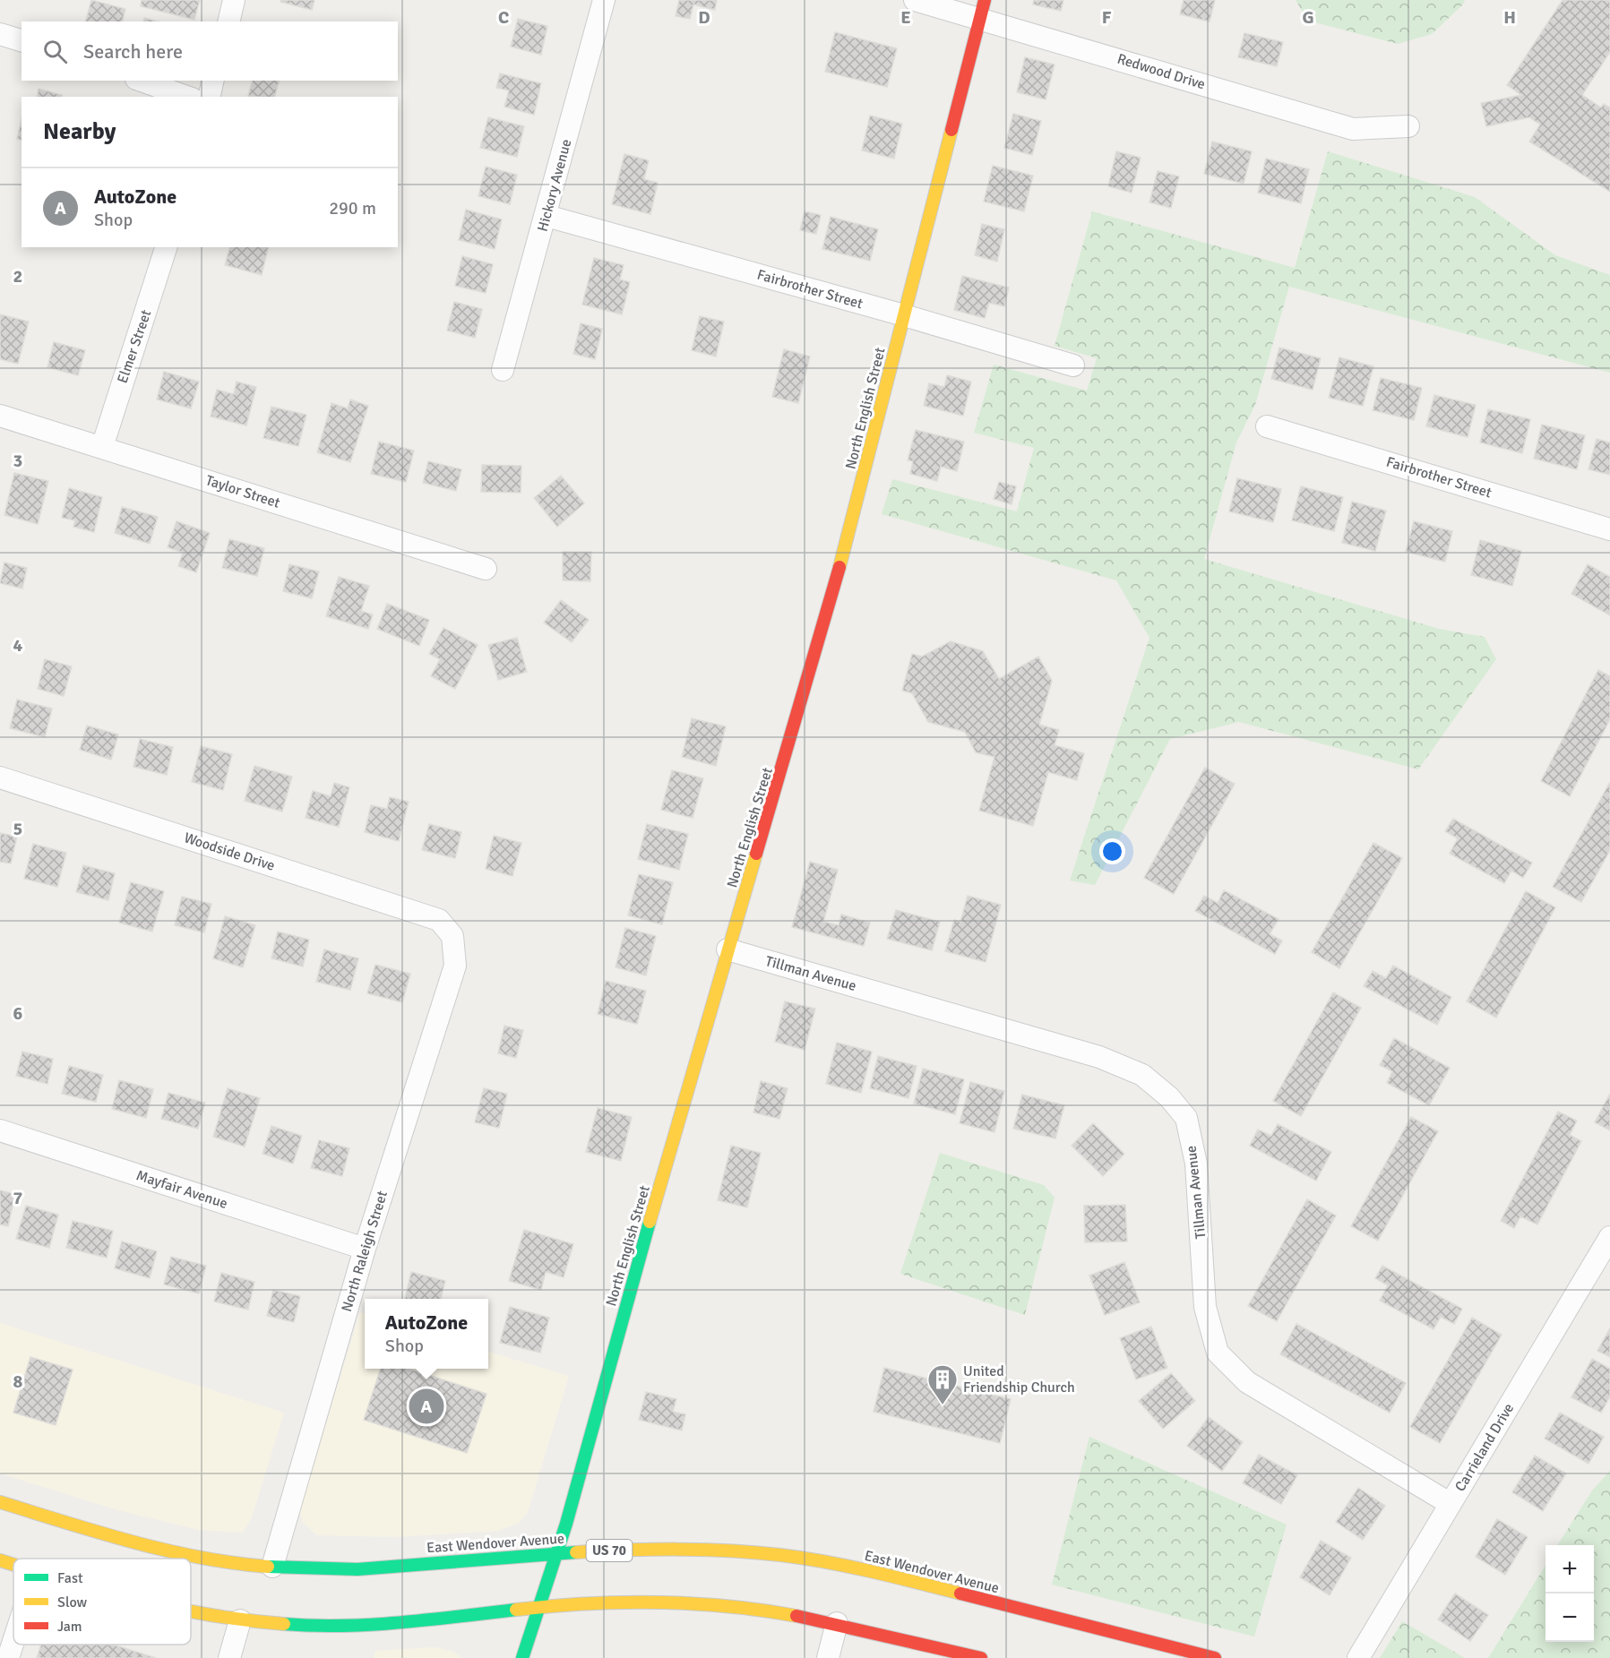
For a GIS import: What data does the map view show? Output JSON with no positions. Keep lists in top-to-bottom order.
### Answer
{
  "streets": {
    "main road": ["North English Street", "East Wendover Avenue", "US 70"],
    "street": [
      "Redwood Drive",
      "Hickory Avenue",
      "Fairbrother Street",
      "Elmer Street",
      "Taylor Street",
      "Woodside Drive",
      "Tillman Avenue",
      "Mayfair Avenue",
      "North Raleigh Street",
      "Carrieland Drive"
    ]
  },
  "crossings": [
    ["Redwood Drive", "North English Street"],
    ["Hickory Avenue", "Fairbrother Street"],
    ["Fairbrother Street", "North English Street"],
    ["Elmer Street", "Taylor Street"],
    ["North English Street", "Tillman Avenue"],
    ["North English Street", "East Wendover Avenue"],
    ["Woodside Drive", "North Raleigh Street"],
    ["Tillman Avenue", "Carrieland Drive"],
    ["Mayfair Avenue", "North Raleigh Street"],
    ["North Raleigh Street", "East Wendover Avenue"]
  ],
  "places": {
    "building": ["United Friendship Church"]
  },
  "legend": ["Fast", "Slow", "Jam"],
  "page": {
    "search": "Search here",
    "heading": "Nearby",
    "list": [
      {
        "mark": "A",
        "name": "AutoZone",
        "note": "Shop",
        "value": "290 m"
      }
    ],
    "popup": ["AutoZone", "Shop"],
    "pins": "A",
    "map_buttons": ["+", "−"]
  },
  "grid": {
    "columns": [
      "C",
      "D",
      "E",
      "F",
      "G",
      "H"
    ],
    "rows": [
      "2",
      "3",
      "4",
      "5",
      "6",
      "7",
      "8"
    ]
  }
}
